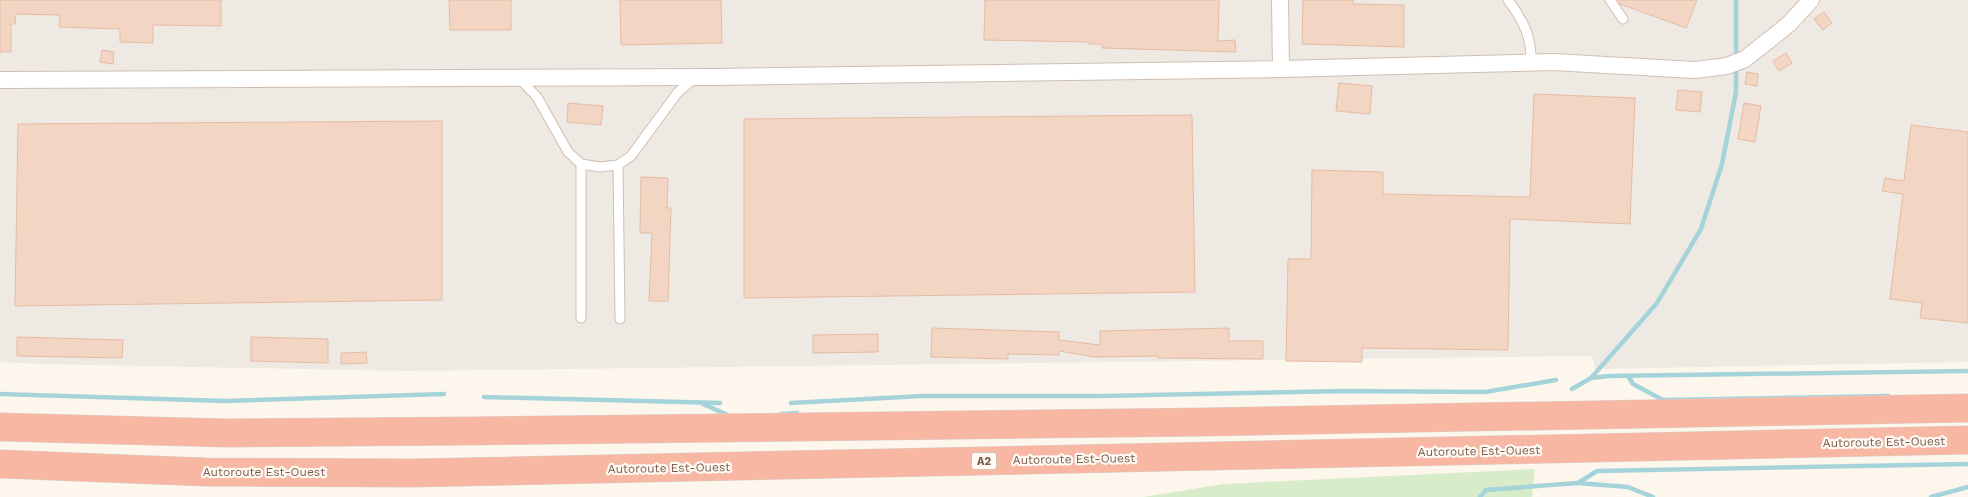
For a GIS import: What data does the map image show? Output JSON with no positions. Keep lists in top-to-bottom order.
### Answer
{
  "streets": {
    "highway": ["Autoroute Est-Ouest", "A2"]
  }
}
